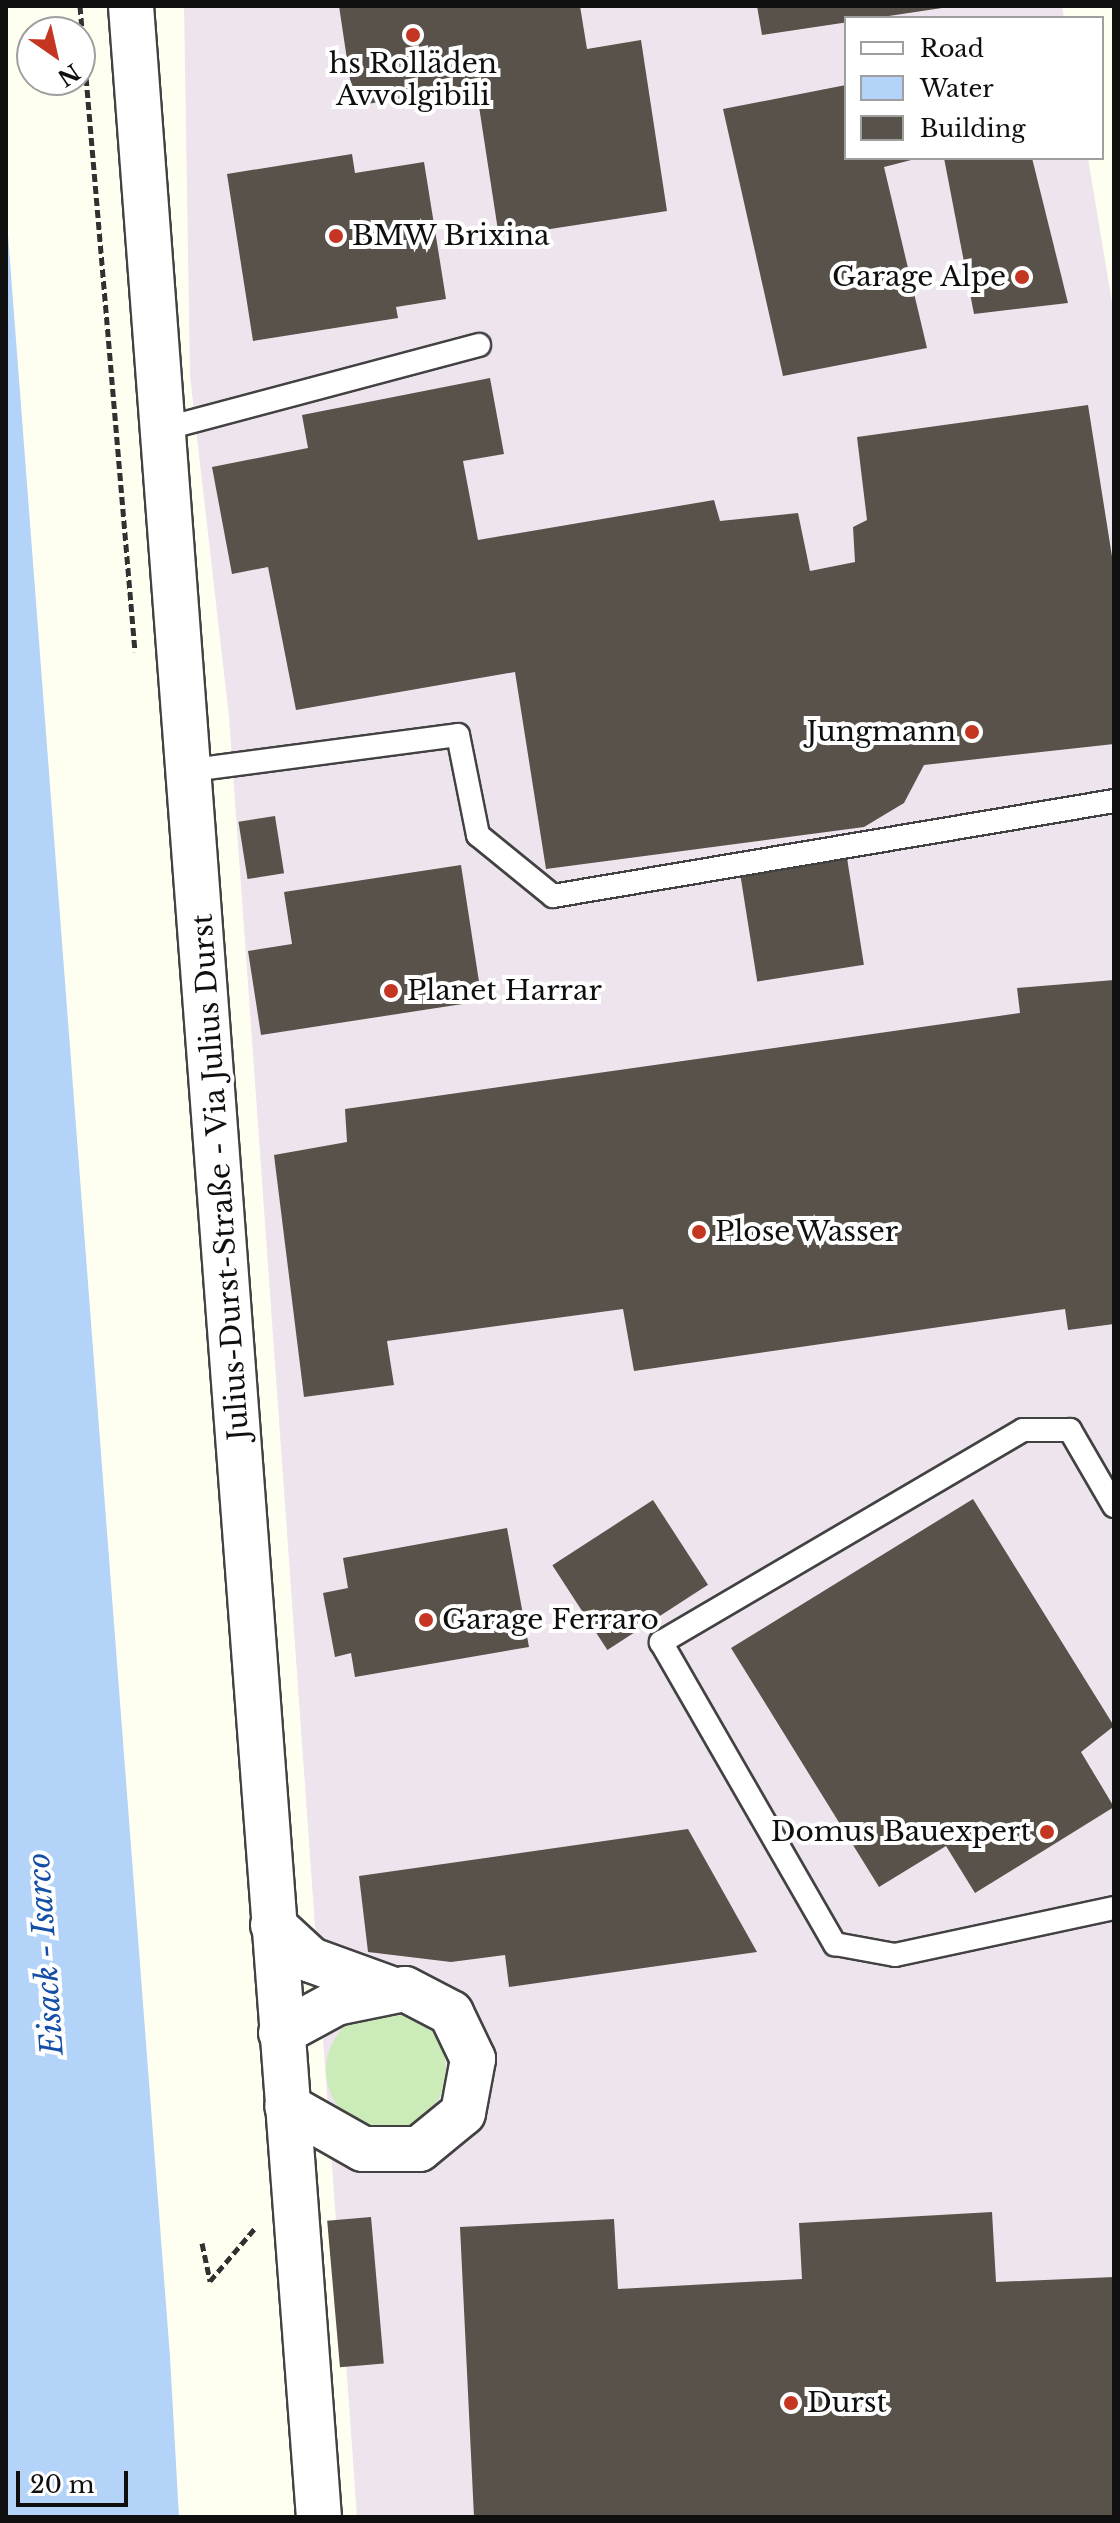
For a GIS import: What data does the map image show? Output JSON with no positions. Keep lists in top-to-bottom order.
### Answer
{
  "streets": {
    "street": ["Julius-Durst-Straße - Via Julius Durst"]
  },
  "water": ["Eisack - Isarco"],
  "places": [
    "hs Rolläden Avvolgibili",
    "BMW Brixina",
    "Garage Alpe",
    "Jungmann",
    "Planet Harrar",
    "Plose Wasser",
    "Garage Ferraro",
    "Domus Bauexpert",
    "Durst"
  ],
  "legend": ["Road", "Water", "Building"],
  "scale_bar": "20 m",
  "north": "bottom right"
}
